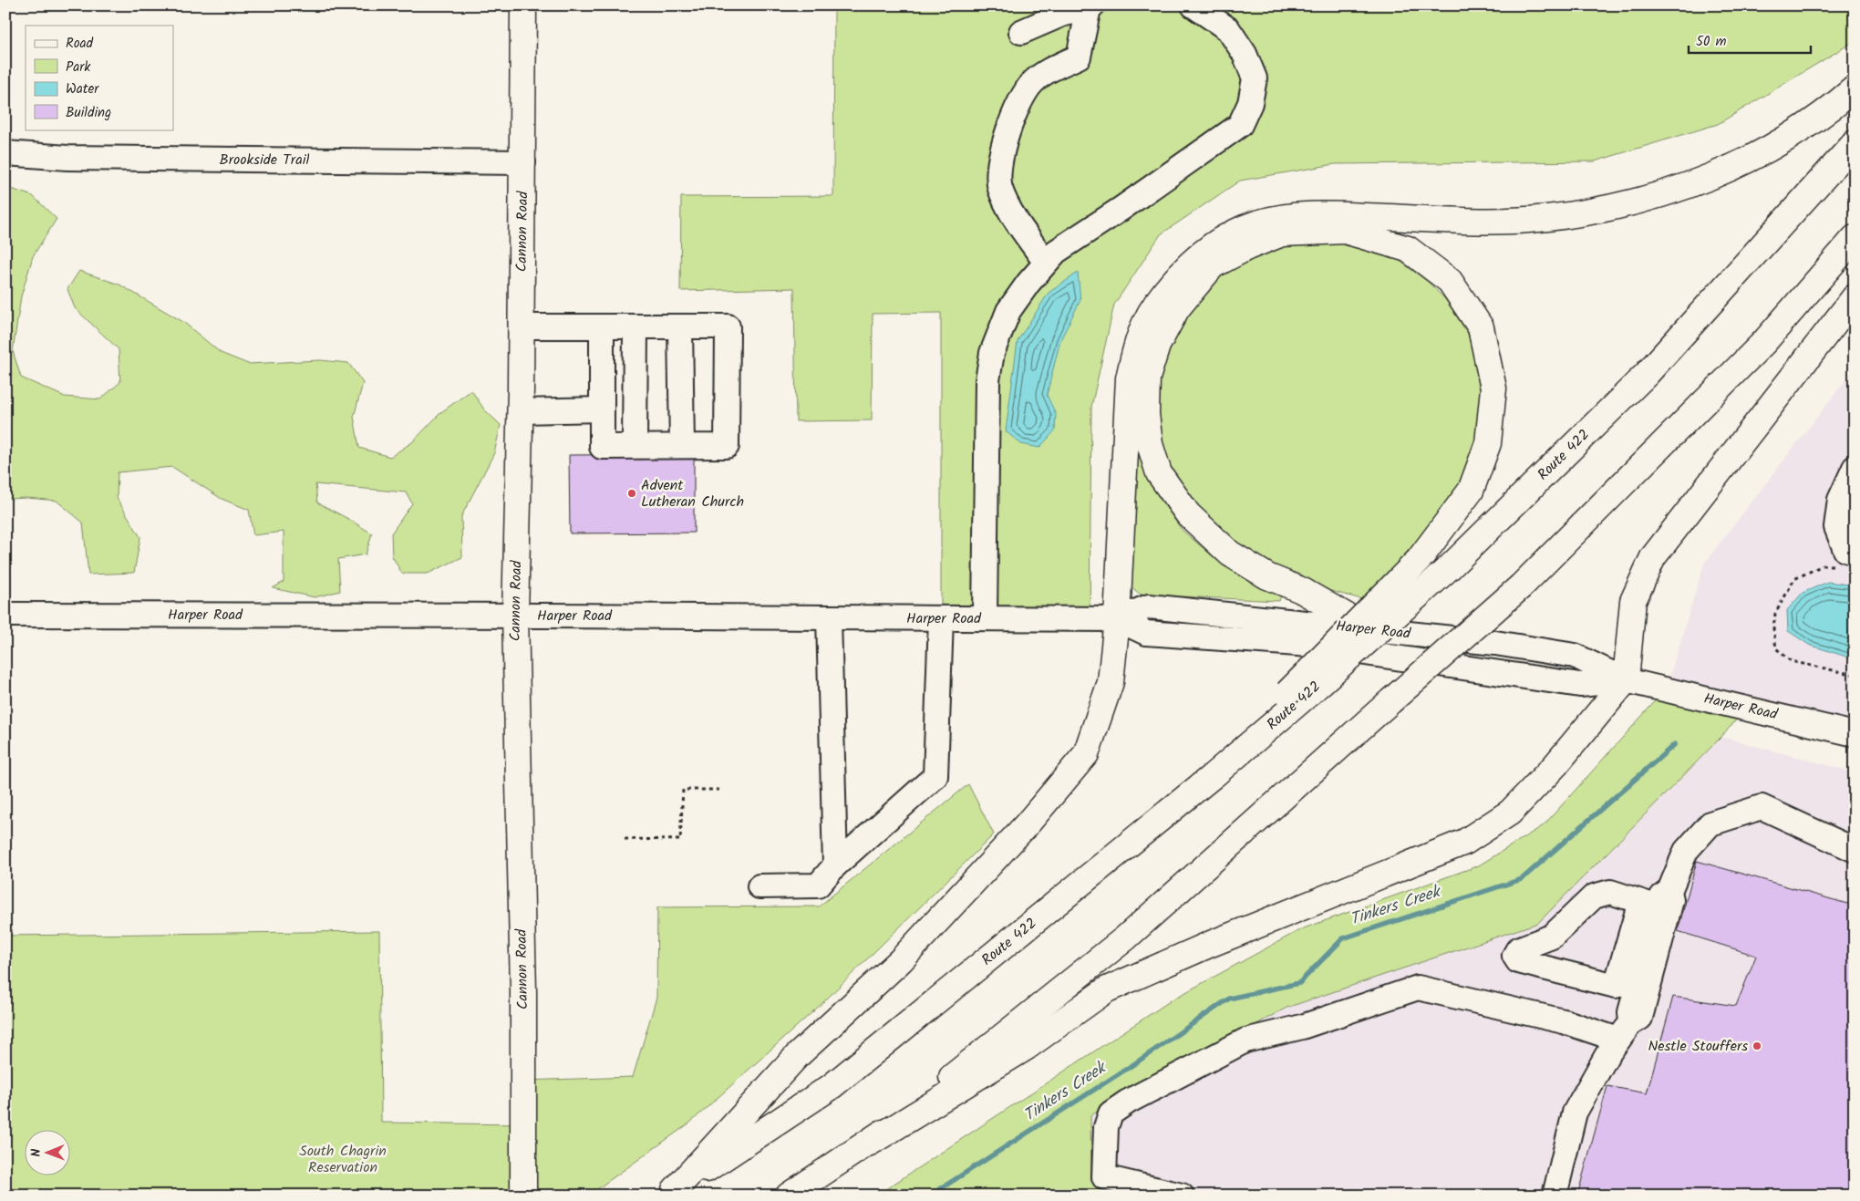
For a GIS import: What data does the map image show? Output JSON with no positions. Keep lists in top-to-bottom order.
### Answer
{
  "streets": {
    "main road": ["Cannon Road", "Route 422"],
    "street": ["Brookside Trail", "Harper Road"]
  },
  "crossings": [
    ["Brookside Trail", "Cannon Road"],
    ["Cannon Road", "Harper Road"]
  ],
  "water": ["Tinkers Creek"],
  "parks": ["South Chagrin Reservation"],
  "places": ["Advent Lutheran Church", "Nestle Stouffers"],
  "legend": [
    "Road",
    "Park",
    "Water",
    "Building"
  ],
  "scale_bar": "50 m",
  "north": "left"
}
